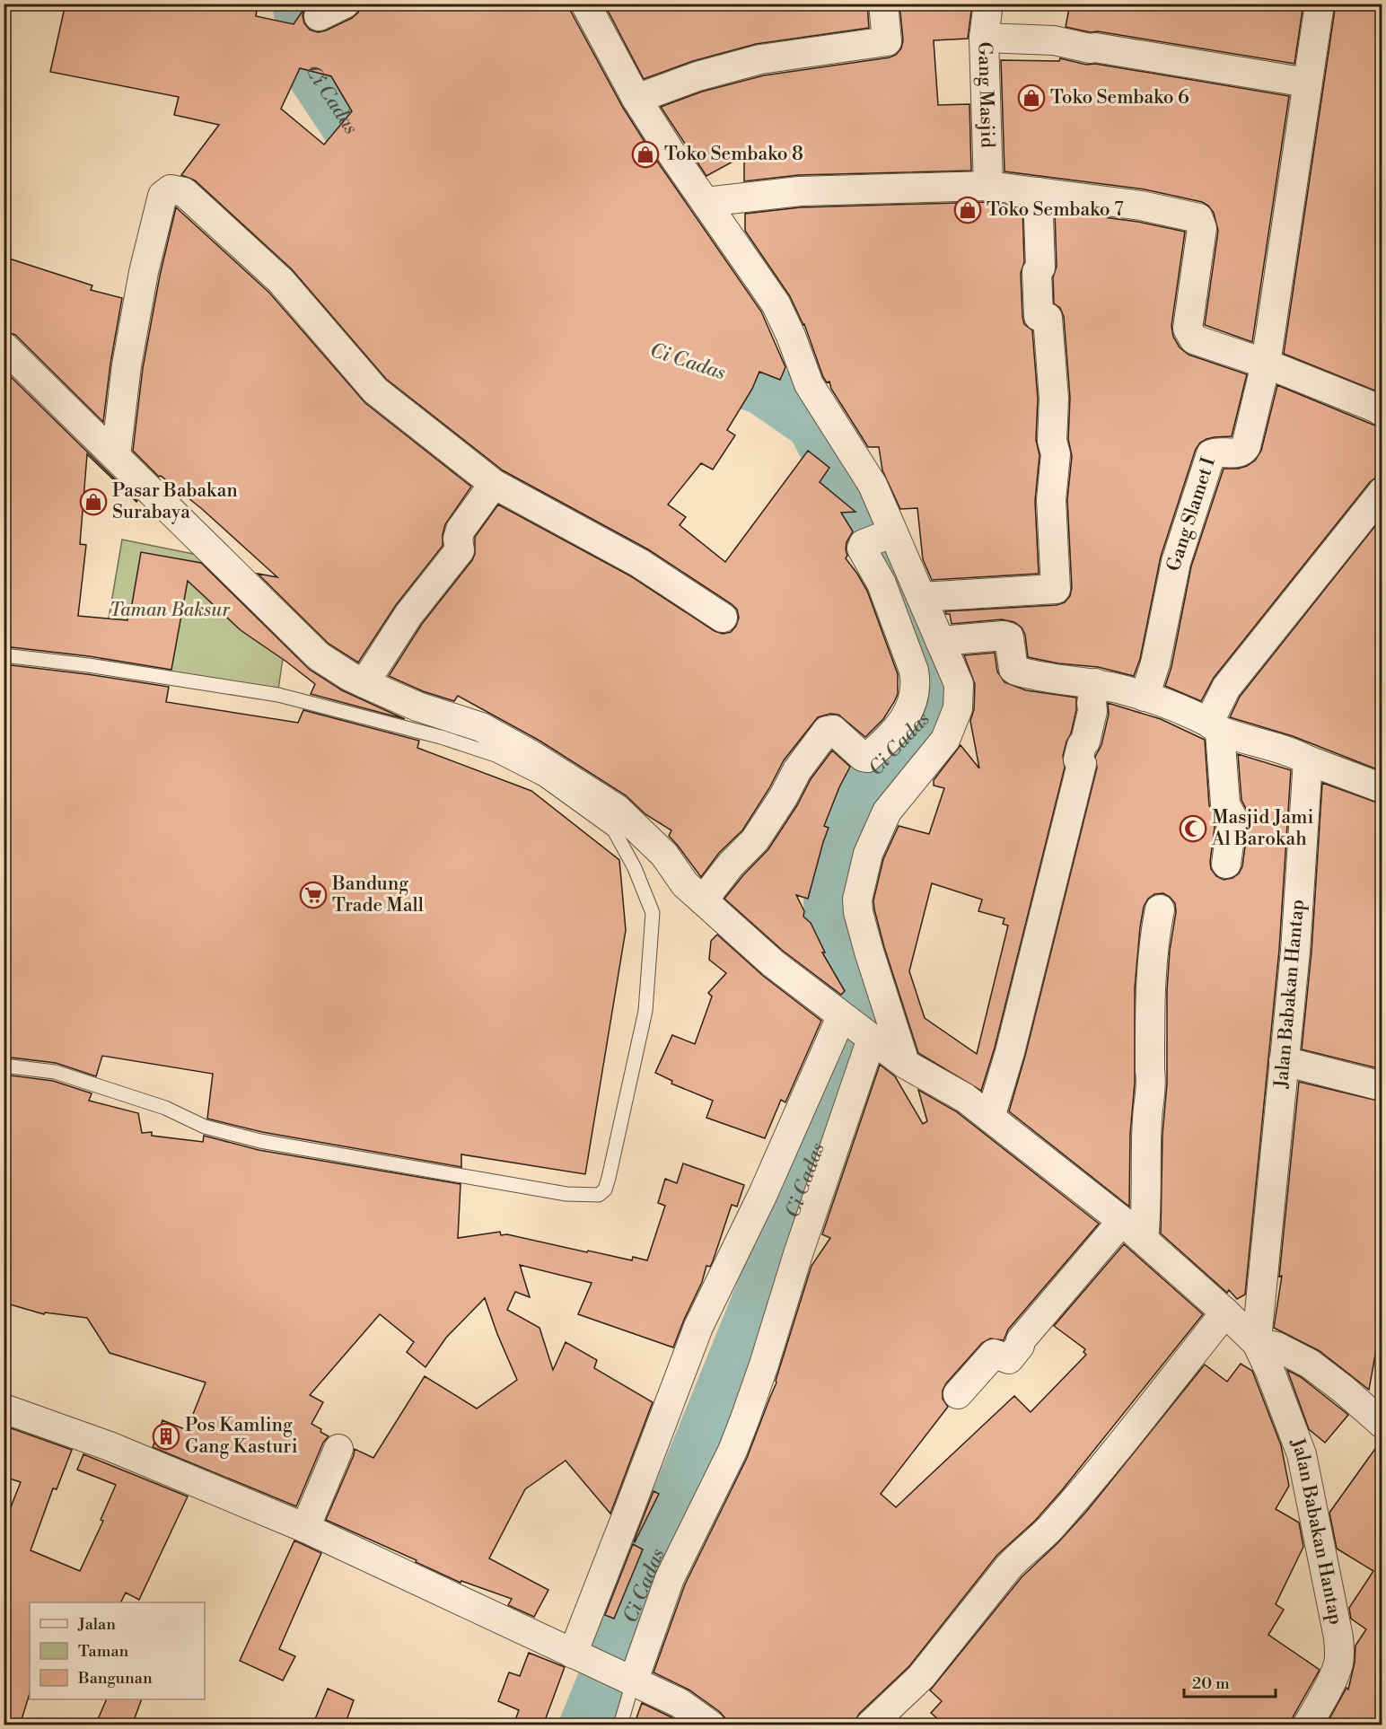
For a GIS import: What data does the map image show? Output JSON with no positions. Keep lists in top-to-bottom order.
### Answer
{
  "streets": {
    "street": ["Gang Masjid", "Gang Slamet I", "Jalan Babakan Hantap"]
  },
  "water": ["Ci Cadas"],
  "parks": ["Taman Baksur"],
  "places": {
    "shop": [
      "Toko Sembako 6",
      "Toko Sembako 8",
      "Toko Sembako 7",
      "Pasar Babakan Surabaya"
    ],
    "mosque": ["Masjid Jami Al Barokah"],
    "supermarket": ["Bandung Trade Mall"],
    "building": ["Pos Kamling Gang Kasturi"]
  },
  "legend": ["Jalan", "Taman", "Bangunan"],
  "scale_bar": "20 m"
}
